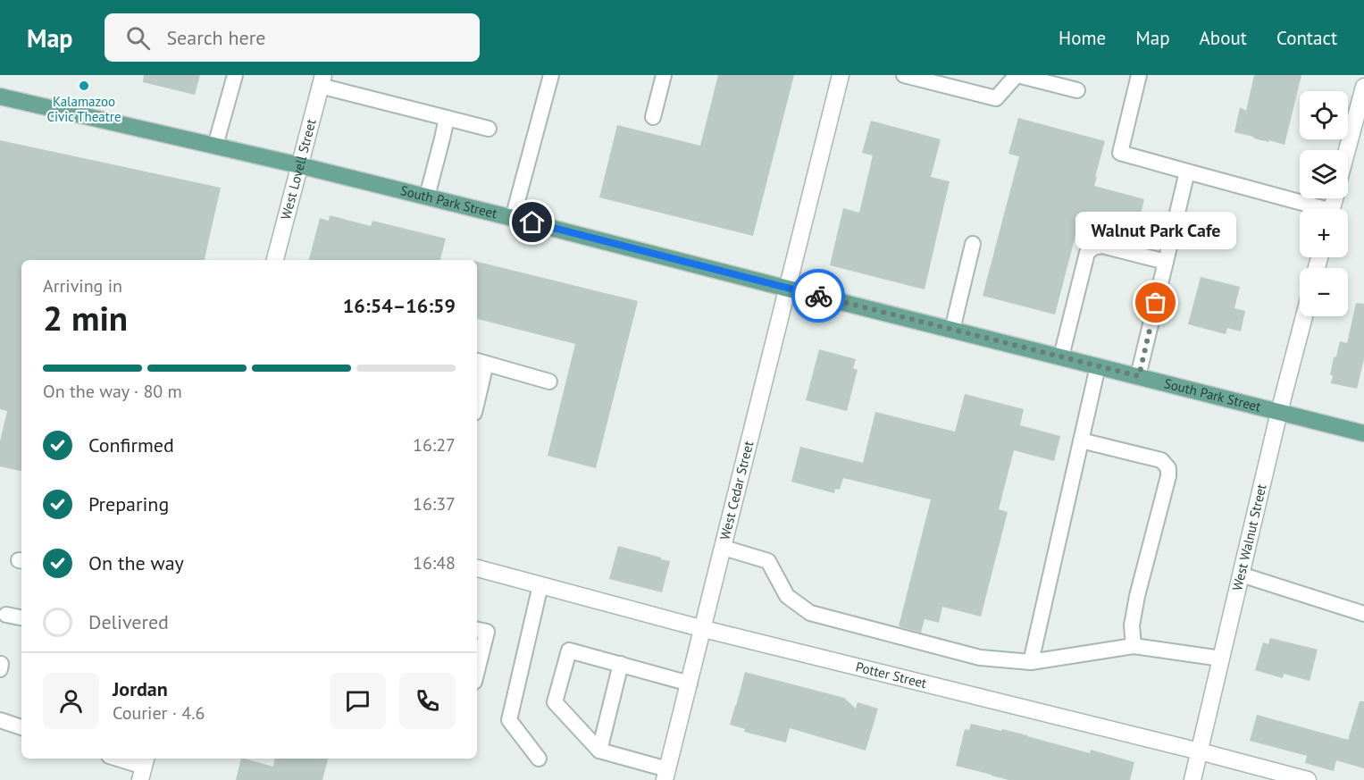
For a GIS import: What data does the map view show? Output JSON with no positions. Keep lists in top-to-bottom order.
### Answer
{
  "streets": {
    "main road": ["South Park Street"],
    "street": [
      "West Lovell Street",
      "West Cedar Street",
      "West Walnut Street",
      "Potter Street"
    ]
  },
  "crossings": [
    ["West Lovell Street", "South Park Street"],
    ["South Park Street", "West Cedar Street"],
    ["South Park Street", "West Walnut Street"],
    ["West Cedar Street", "Potter Street"],
    ["West Walnut Street", "Potter Street"]
  ],
  "places": ["Kalamazoo Civic Theatre", "Walnut Park Cafe"],
  "page": {
    "header": "Map",
    "search": "Search here",
    "nav": [
      "Home",
      "Map",
      "About",
      "Contact"
    ],
    "map_buttons": ["+", "−"],
    "bubble": "Walnut Park Cafe",
    "heading": ["2 min", "Arriving in", "16:54–16:59"],
    "panel": ["Jordan", "Courier · 4.6"],
    "bar": "On the way · 80 m",
    "list": [
      ["Confirmed", "16:27"],
      ["Preparing", "16:37"],
      ["On the way", "16:48"],
      "Delivered"
    ]
  }
}
